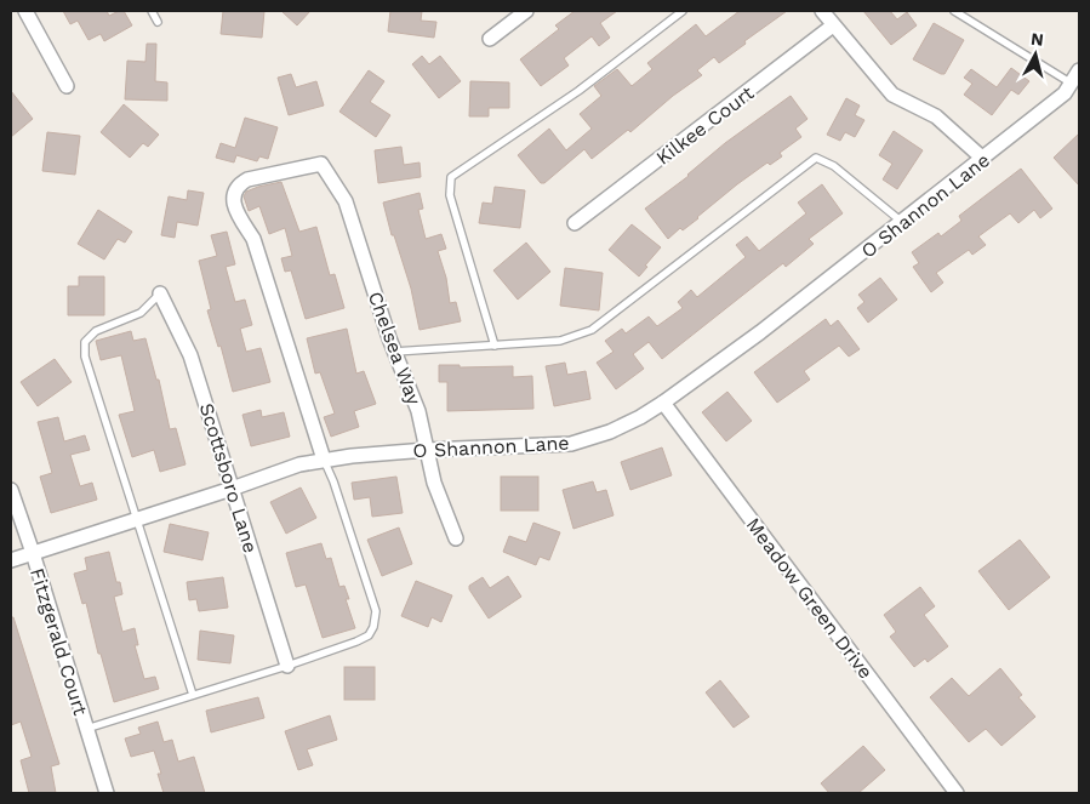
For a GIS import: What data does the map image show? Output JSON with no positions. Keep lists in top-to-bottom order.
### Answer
{
  "streets": {
    "street": [
      "Kilkee Court",
      "O Shannon Lane",
      "Chelsea Way",
      "Scottsboro Lane",
      "Meadow Green Drive",
      "Fitzgerald Court"
    ]
  },
  "crossings": [
    ["O Shannon Lane", "Chelsea Way"],
    ["O Shannon Lane", "Scottsboro Lane"],
    ["O Shannon Lane", "Meadow Green Drive"],
    ["O Shannon Lane", "Fitzgerald Court"]
  ],
  "north": "top"
}
